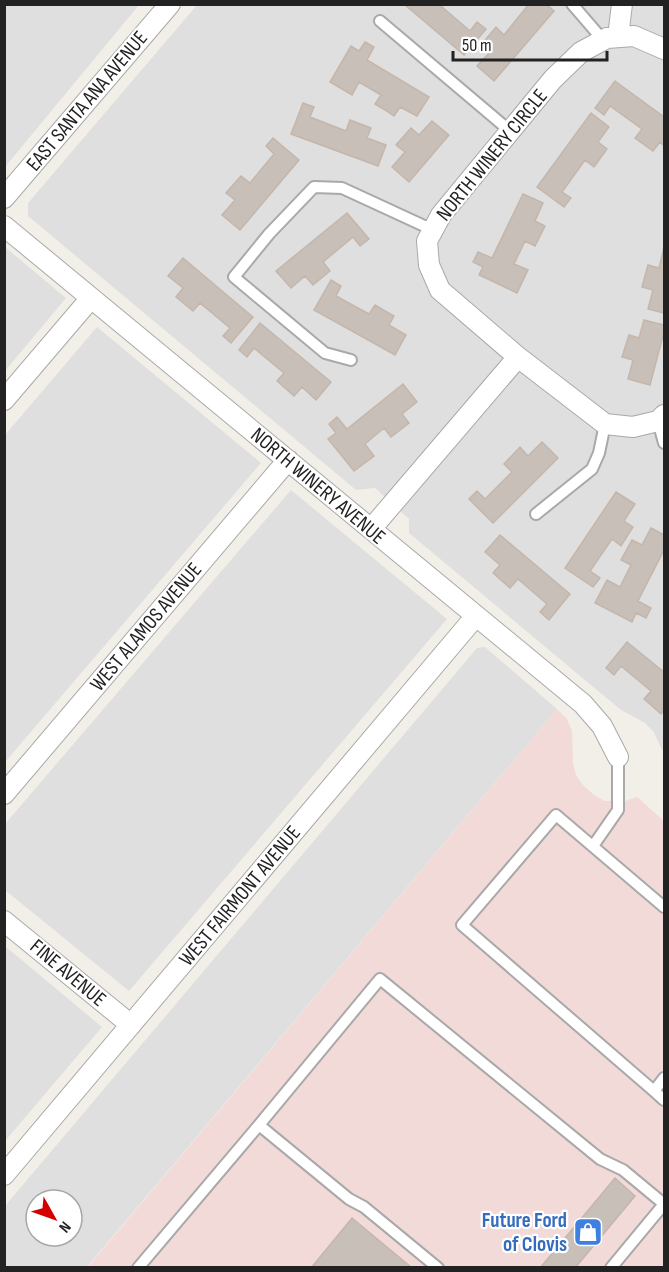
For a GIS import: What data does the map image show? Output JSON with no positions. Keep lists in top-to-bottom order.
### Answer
{
  "streets": {
    "street": [
      "EAST SANTA ANA AVENUE",
      "NORTH WINERY CIRCLE",
      "NORTH WINERY AVENUE",
      "WEST ALAMOS AVENUE",
      "WEST FAIRMONT AVENUE",
      "FINE AVENUE"
    ]
  },
  "crossings": [
    ["NORTH WINERY AVENUE", "WEST ALAMOS AVENUE"],
    ["NORTH WINERY AVENUE", "WEST FAIRMONT AVENUE"],
    ["WEST FAIRMONT AVENUE", "FINE AVENUE"]
  ],
  "places": {
    "shop": ["Future Ford of Clovis"]
  },
  "scale_bar": "50 m",
  "north": "bottom right"
}
